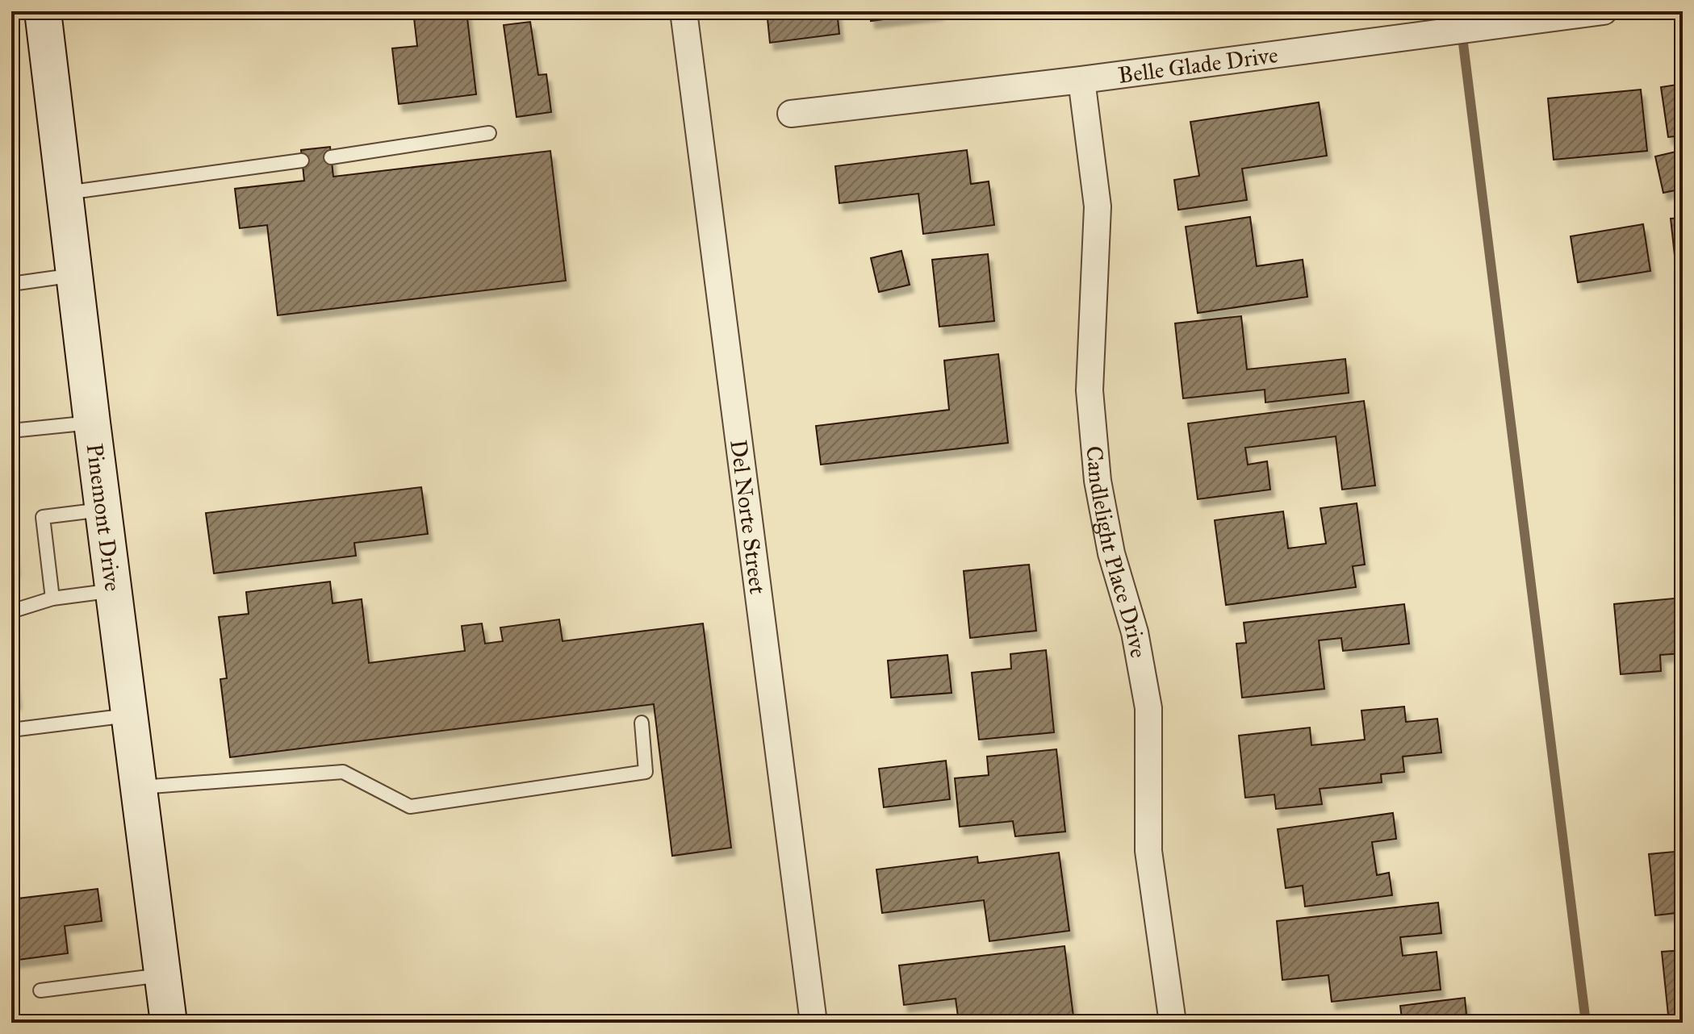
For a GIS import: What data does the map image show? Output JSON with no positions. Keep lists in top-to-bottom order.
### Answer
{
  "streets": {
    "main road": ["Pinemont Drive"],
    "street": ["Belle Glade Drive", "Del Norte Street", "Candlelight Place Drive"]
  },
  "crossings": [
    ["Belle Glade Drive", "Candlelight Place Drive"]
  ]
}
